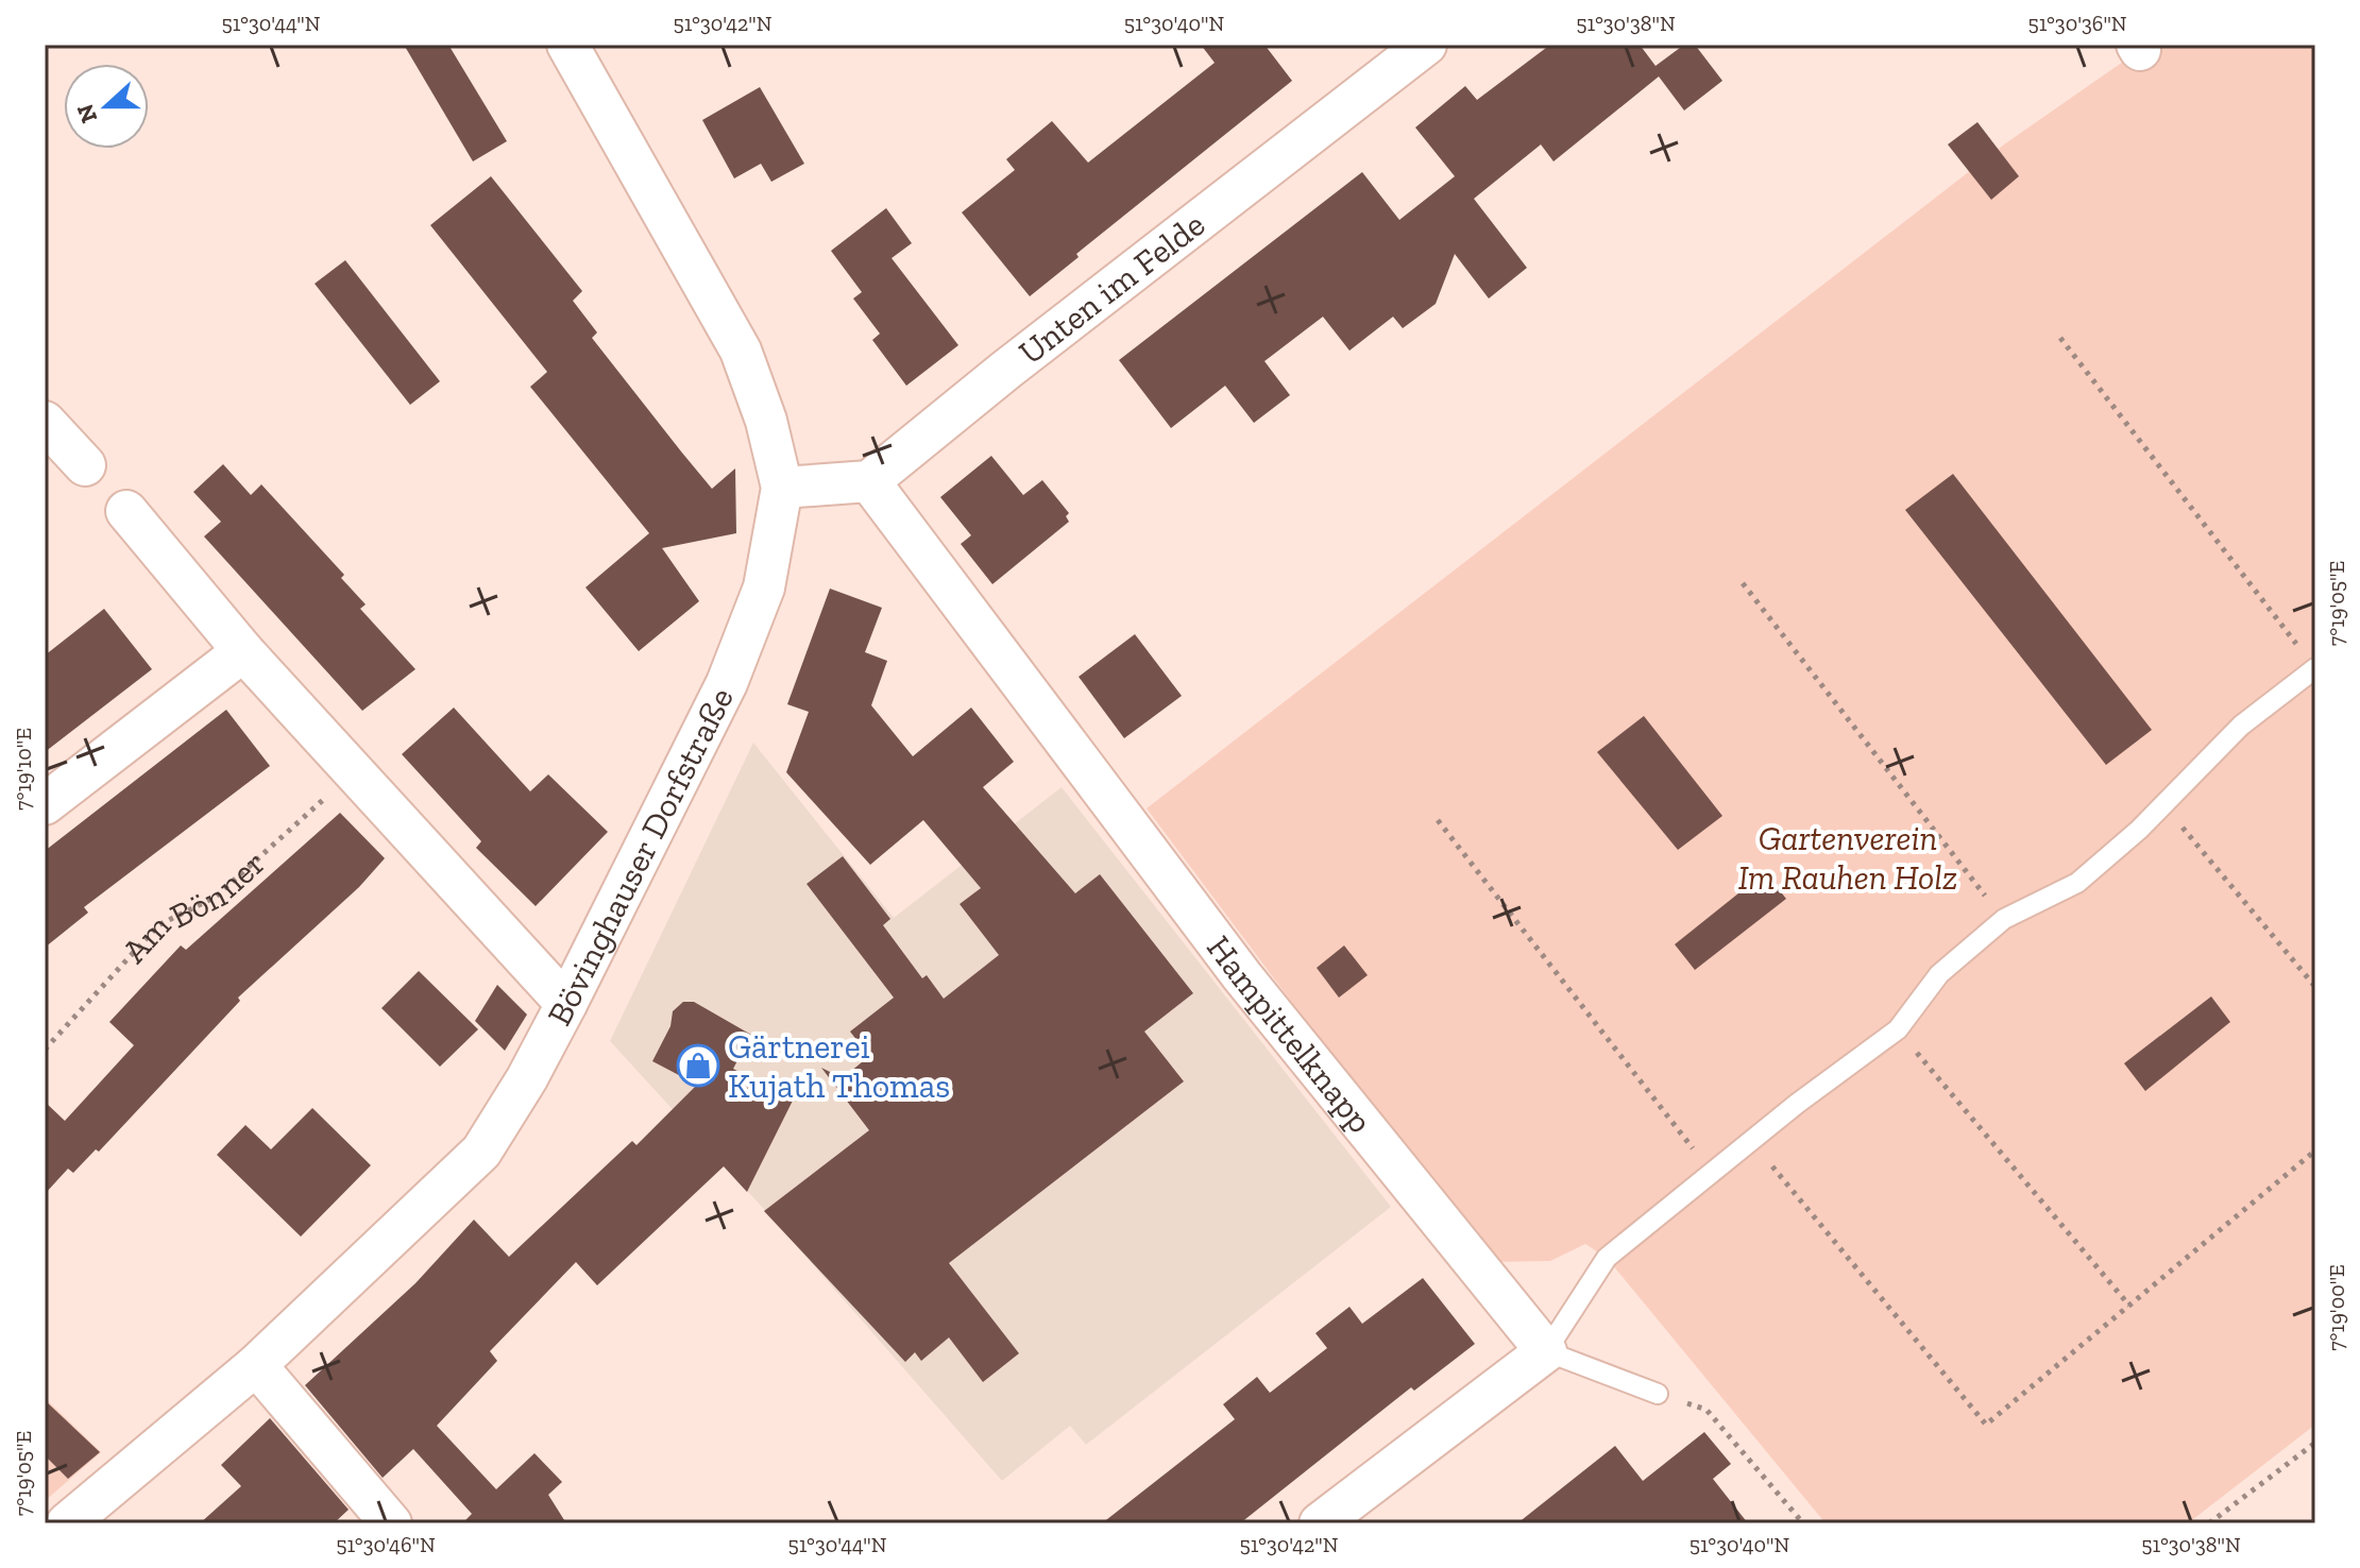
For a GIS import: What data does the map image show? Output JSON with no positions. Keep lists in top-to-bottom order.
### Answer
{
  "streets": {
    "street": ["Unten im Felde", "Bövinghauser Dorfstraße", "Hampittelknapp"],
    "path": ["Am Bönner"]
  },
  "crossings": [
    ["Unten im Felde", "Hampittelknapp"]
  ],
  "parks": ["Gartenverein Im Rauhen Holz"],
  "places": {
    "shop": ["Gärtnerei Kujath Thomas"]
  },
  "north": "left",
  "coordinates": [
    "51°30'44\"N",
    "51°30'42\"N",
    "51°30'40\"N",
    "51°30'38\"N",
    "51°30'36\"N",
    "7°19'05\"E",
    "7°19'10\"E",
    "7°19'00\"E",
    "51°30'46\"N"
  ]
}
